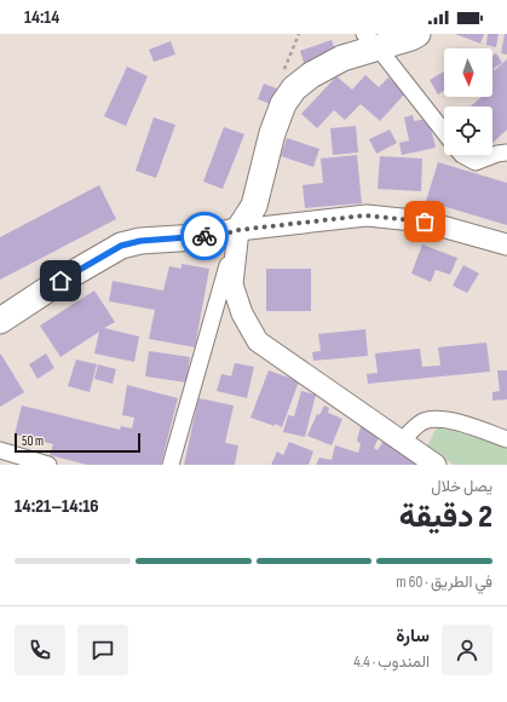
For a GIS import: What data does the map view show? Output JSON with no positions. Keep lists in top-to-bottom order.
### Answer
{
  "scale_bar": "50 m",
  "north": "bottom",
  "page": {
    "status": "14:14",
    "scale": "50 m",
    "heading": ["2 دقيقة", "يصل خلال", "14:16–14:21"],
    "panel": ["سارة", "المندوب · 4.4"],
    "bar": "في الطريق · 60 m"
  }
}
